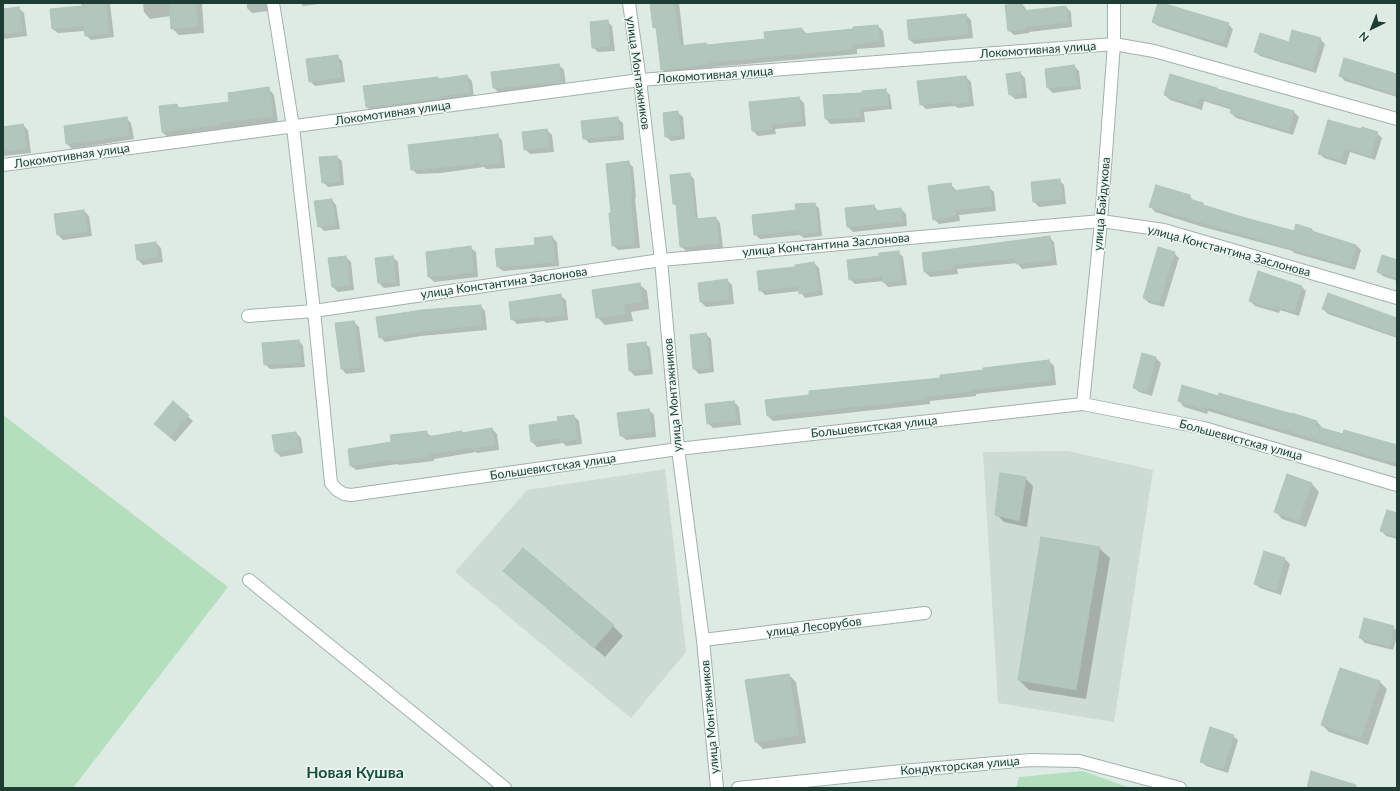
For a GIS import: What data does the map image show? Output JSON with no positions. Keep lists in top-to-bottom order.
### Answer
{
  "streets": {
    "street": [
      "Локомотивная улица",
      "улица Монтажников",
      "улица Байдукова",
      "улица Константина Заслонова",
      "Большевистская улица",
      "улица Лесорубов",
      "Кондукторская улица"
    ]
  },
  "crossings": [
    ["Локомотивная улица", "улица Монтажников"],
    ["Локомотивная улица", "улица Байдукова"],
    ["улица Монтажников", "улица Константина Заслонова"],
    ["улица Монтажников", "Большевистская улица"],
    ["улица Монтажников", "улица Лесорубов"],
    ["улица Байдукова", "улица Константина Заслонова"],
    ["улица Байдукова", "Большевистская улица"],
    ["улица Константина Заслонова", "Большевистская улица"]
  ],
  "districts": ["Новая Кушва"],
  "north": "bottom left"
}
